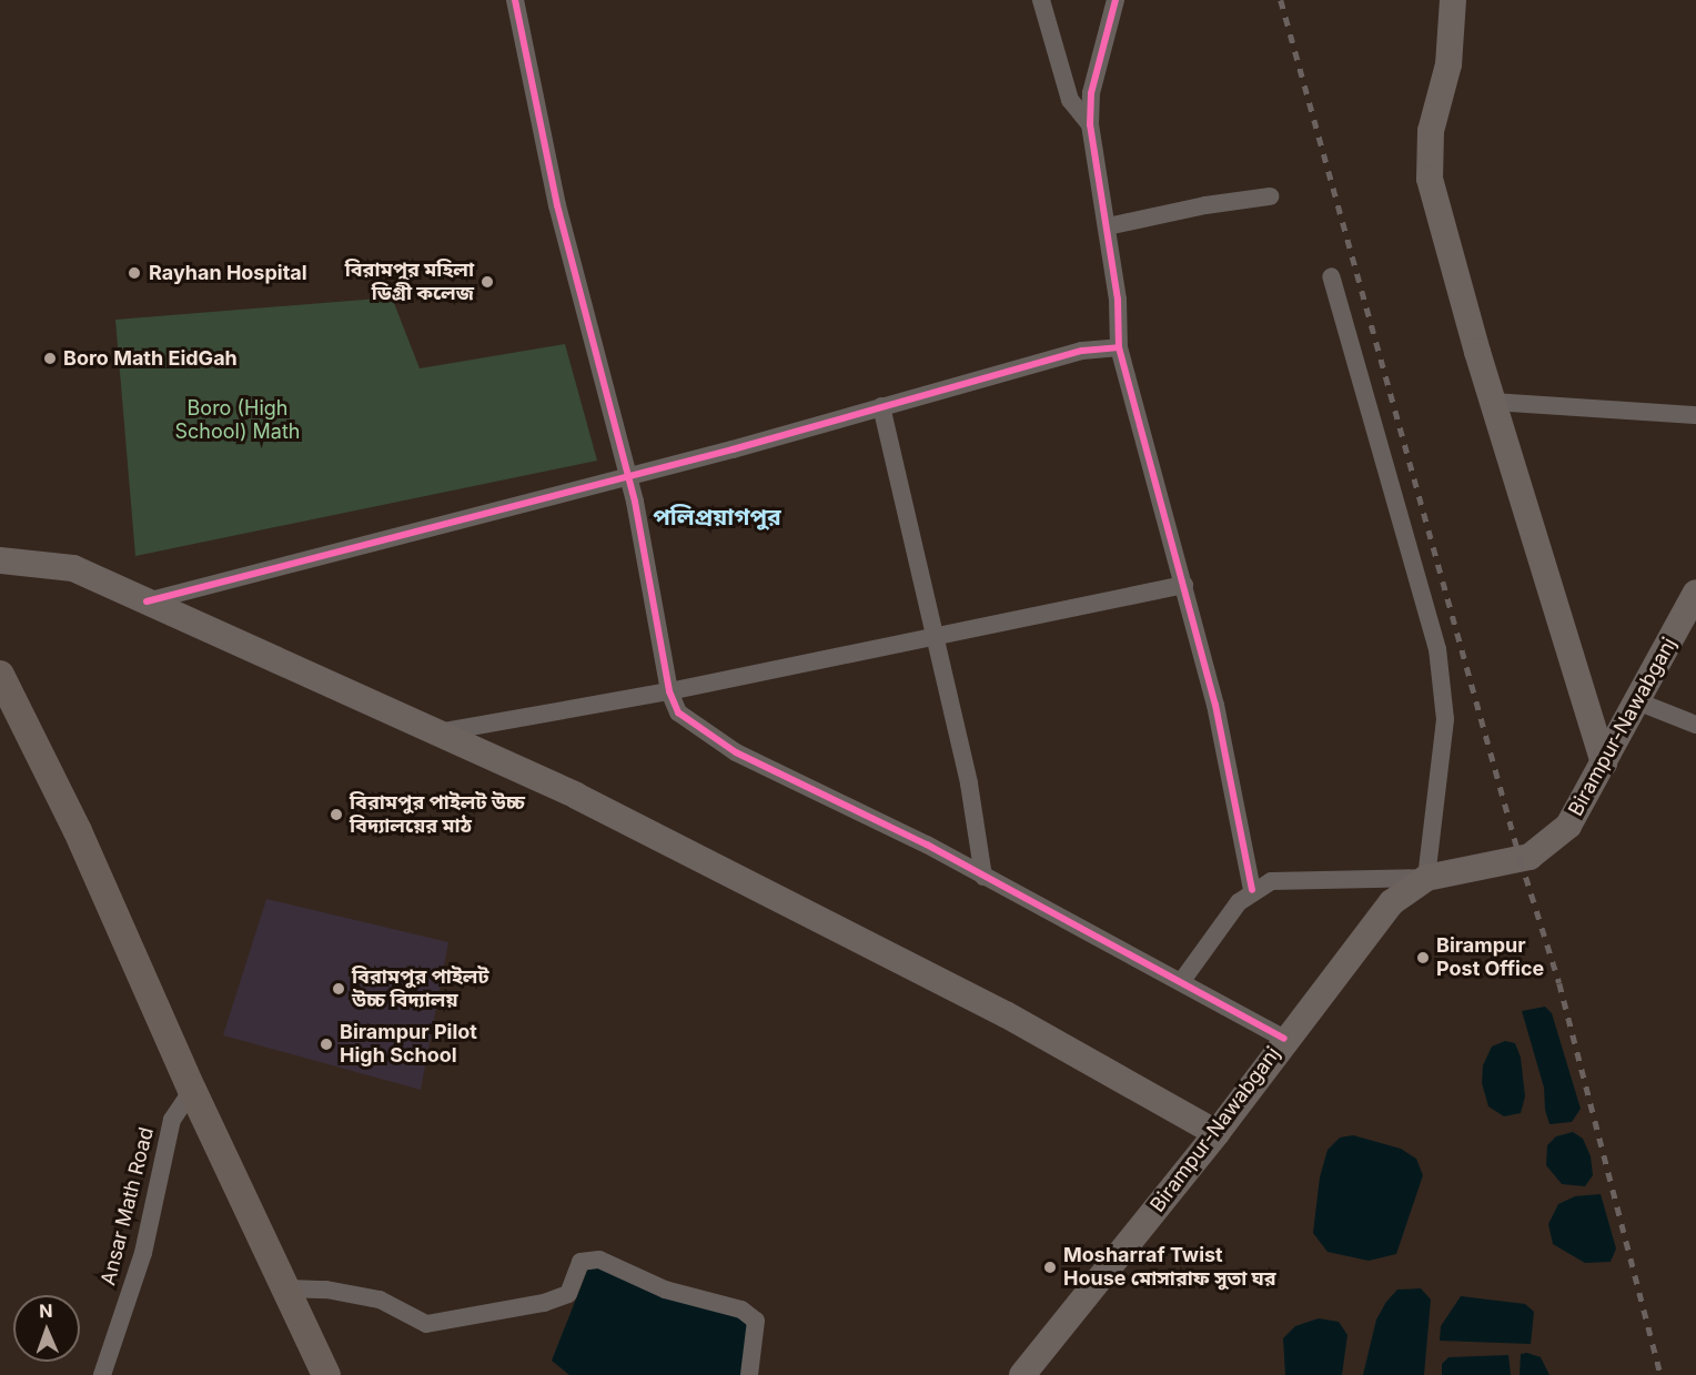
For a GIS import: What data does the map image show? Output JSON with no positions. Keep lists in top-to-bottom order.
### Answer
{
  "streets": {
    "street": ["Birampur-Nawabganj", "Ansar Math Road"]
  },
  "districts": ["পলিপ্রয়াগপুর"],
  "parks": ["Boro (High School) Math"],
  "places": [
    "Rayhan Hospital",
    "বিরামপুর মহিলা ডিগ্রী কলেজ",
    "Boro Math EidGah",
    "বিরামপুর পাইলট উচ্চ বিদ্যালয়ের মাঠ",
    "Birampur Post Office",
    "বিরামপুর পাইলট উচ্চ বিদ্যালয়",
    "Birampur Pilot High School",
    "Mosharraf Twist House মোসারাফ সুতা ঘর"
  ],
  "north": "top"
}
